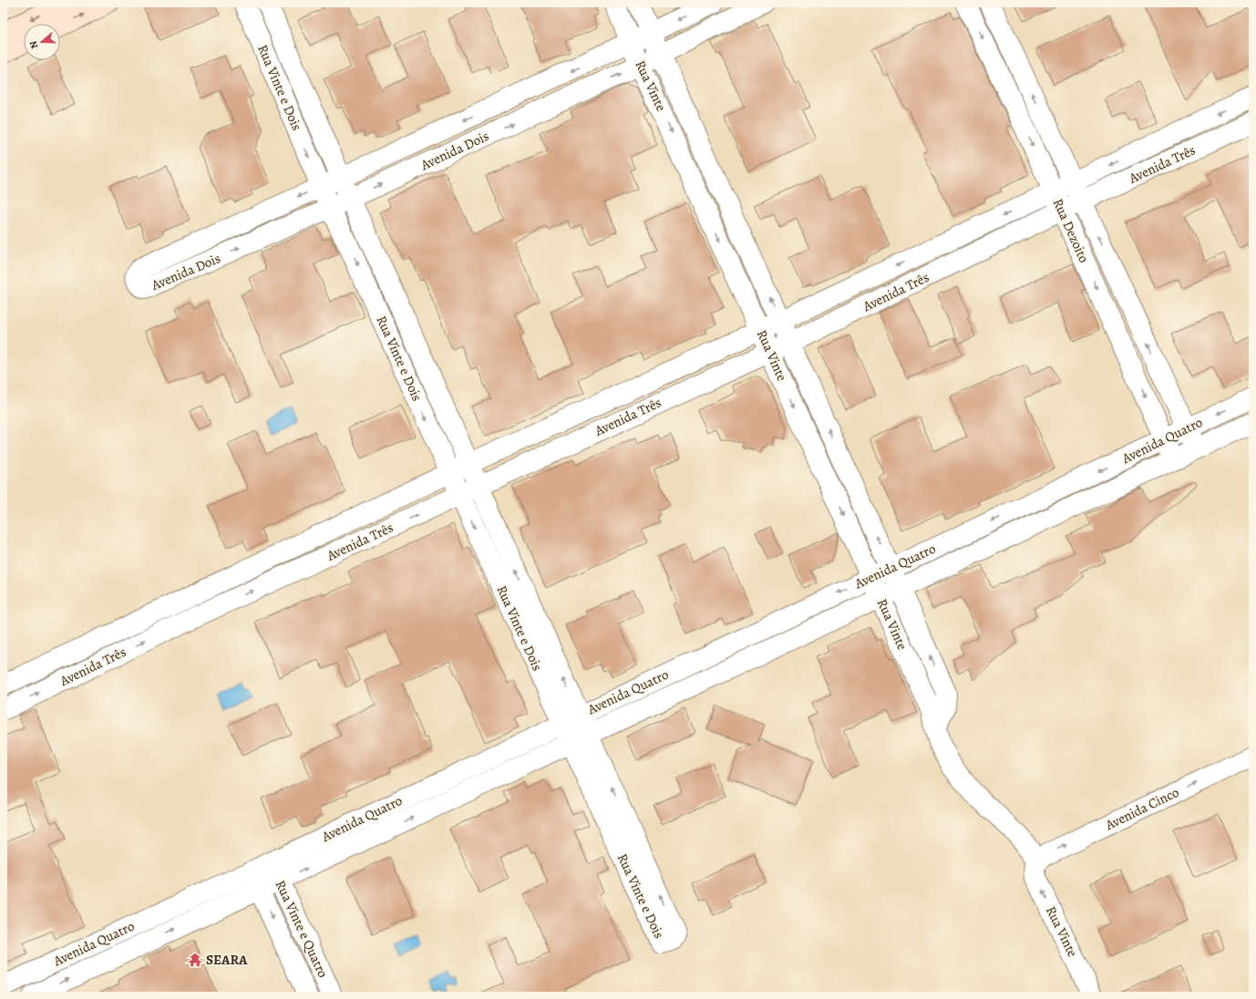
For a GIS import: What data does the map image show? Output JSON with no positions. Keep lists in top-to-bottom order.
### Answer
{
  "streets": {
    "street": [
      "Rua Vinte",
      "Rua Vinte e Dois",
      "Avenida Dois",
      "Avenida Três",
      "Rua Dezoito",
      "Avenida Quatro",
      "Avenida Cinco",
      "Rua Vinte e Quatro"
    ]
  },
  "crossings": [
    ["Rua Vinte", "Avenida Dois"],
    ["Rua Vinte", "Avenida Três"],
    ["Rua Vinte", "Avenida Quatro"],
    ["Rua Vinte", "Avenida Cinco"],
    ["Rua Vinte e Dois", "Avenida Dois"],
    ["Rua Vinte e Dois", "Avenida Três"],
    ["Rua Vinte e Dois", "Avenida Quatro"],
    ["Avenida Três", "Rua Dezoito"],
    ["Rua Dezoito", "Avenida Quatro"],
    ["Avenida Quatro", "Rua Vinte e Quatro"]
  ],
  "one_way": ["Avenida Cinco"],
  "places": {
    "temple": ["SEARA"]
  },
  "north": "left"
}
